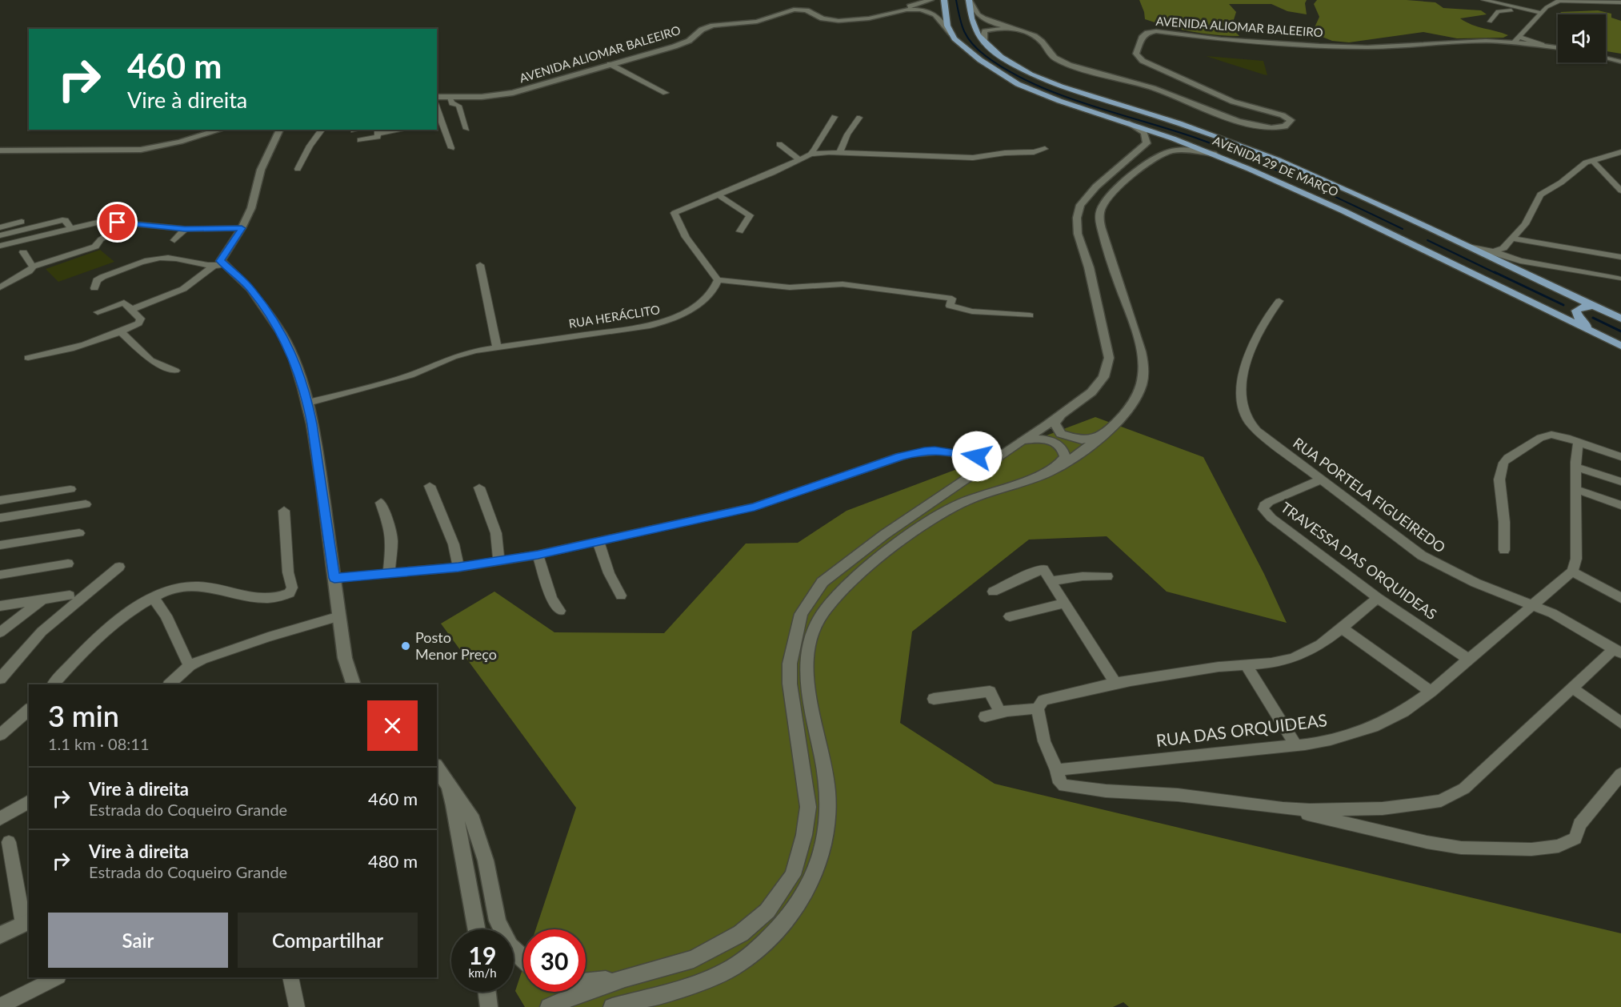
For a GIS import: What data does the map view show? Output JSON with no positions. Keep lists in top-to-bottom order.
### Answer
{
  "streets": {
    "main road": ["AVENIDA ALIOMAR BALEEIRO", "AVENIDA 29 DE MARÇO"],
    "street": [
      "RUA HERÁCLITO",
      "RUA PORTELA FIGUEIREDO",
      "TRAVESSA DAS ORQUIDEAS",
      "RUA DAS ORQUIDEAS"
    ]
  },
  "crossings": [
    ["AVENIDA ALIOMAR BALEEIRO", "AVENIDA 29 DE MARÇO"],
    ["RUA PORTELA FIGUEIREDO", "TRAVESSA DAS ORQUIDEAS"],
    ["RUA PORTELA FIGUEIREDO", "RUA DAS ORQUIDEAS"],
    ["TRAVESSA DAS ORQUIDEAS", "RUA DAS ORQUIDEAS"]
  ],
  "places": ["Posto Menor Preço"],
  "page": {
    "turn": ["460 m", "Vire à direita"],
    "heading": ["3 min", "1.1 km · 08:11"],
    "list": [
      {
        "name": "Vire à direita",
        "note": "Estrada do Coqueiro Grande",
        "value": "460 m"
      },
      {
        "name": "Vire à direita",
        "note": "Estrada do Coqueiro Grande",
        "value": "480 m"
      }
    ],
    "buttons": ["Sair", "Compartilhar"],
    "speed": "19 km/h",
    "limit": "30"
  }
}
